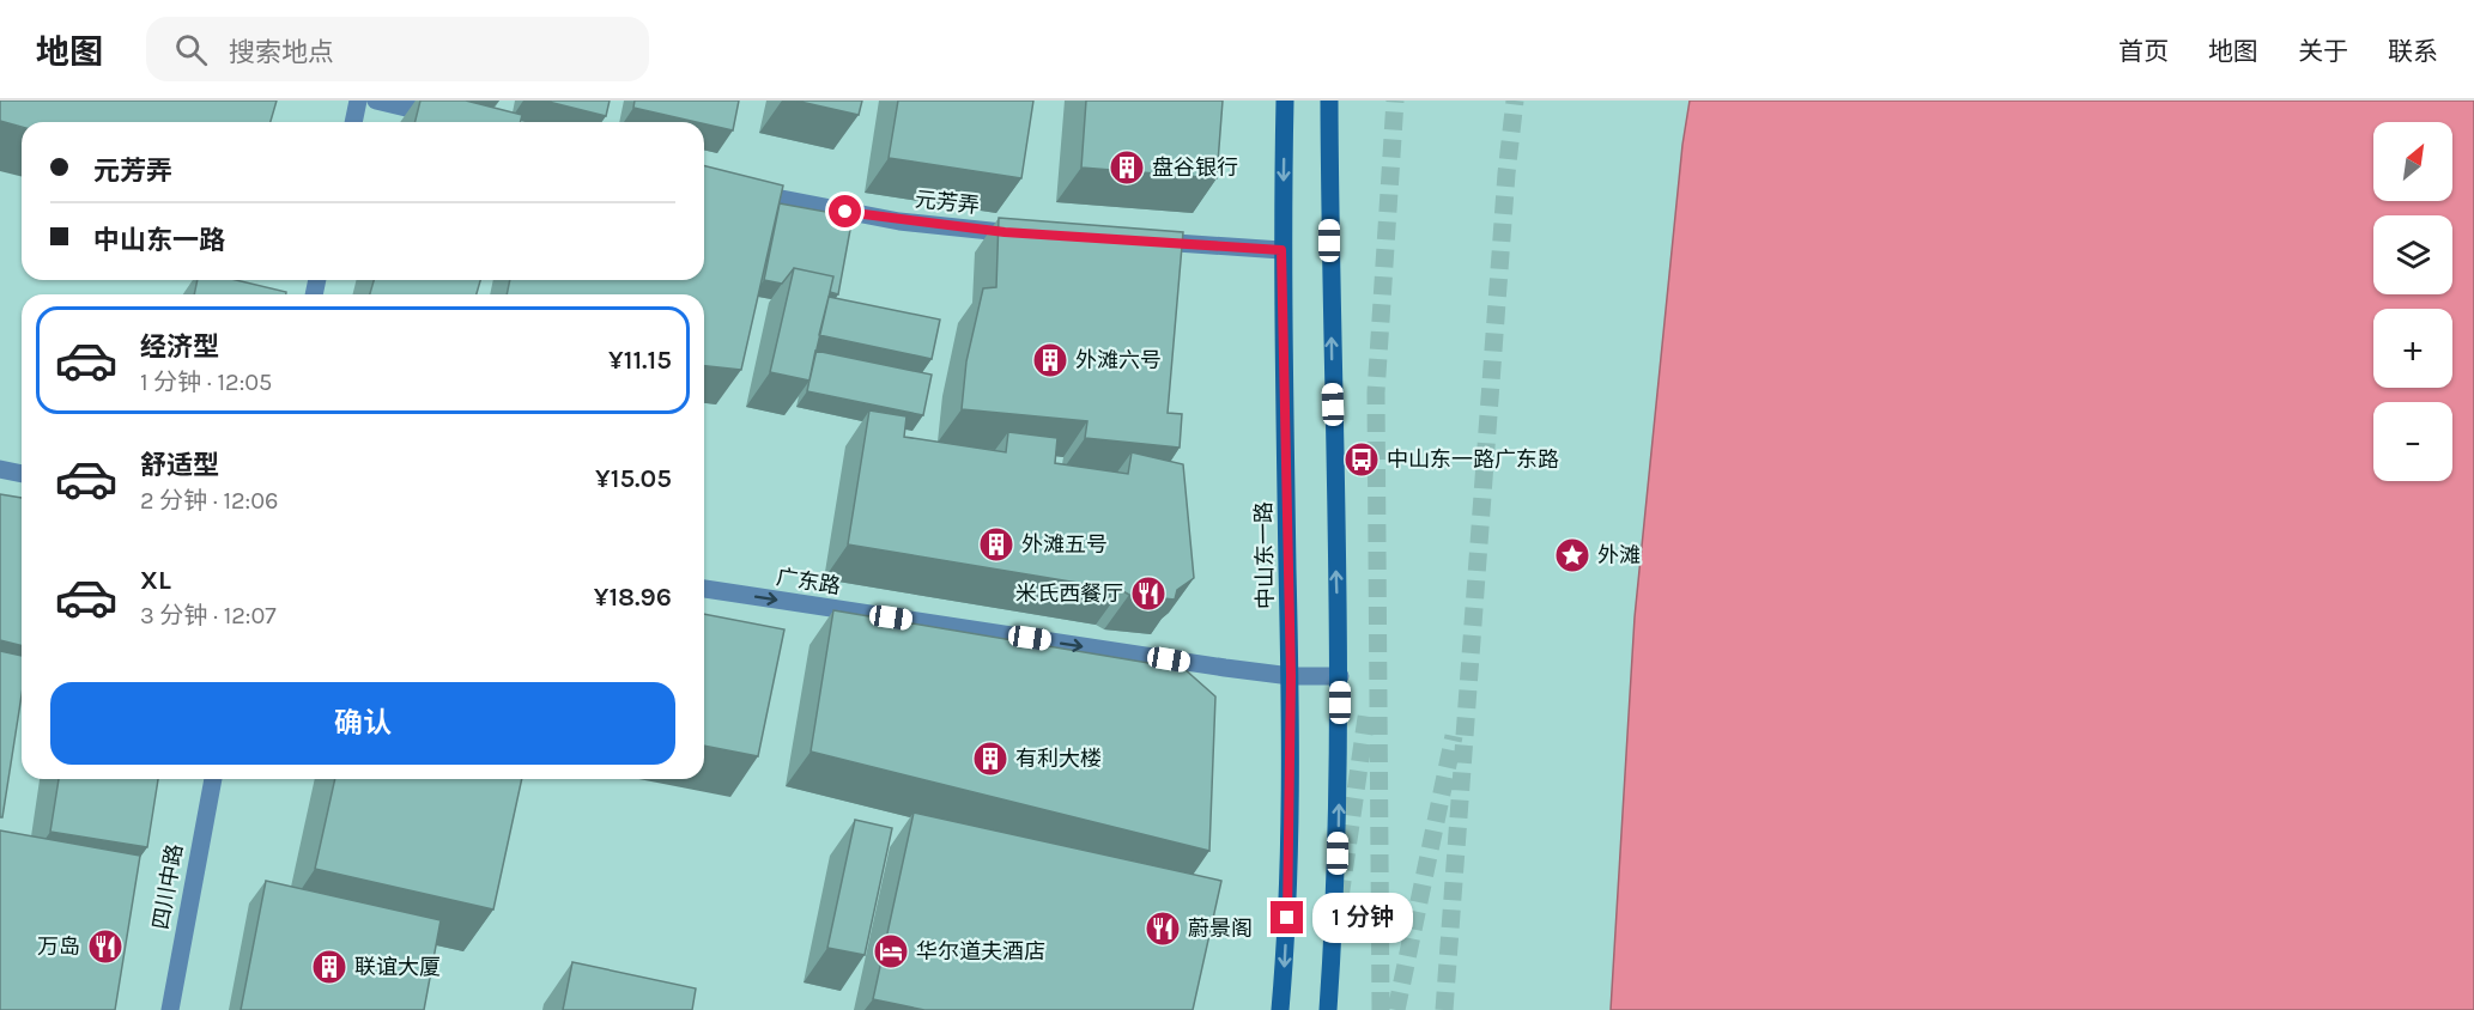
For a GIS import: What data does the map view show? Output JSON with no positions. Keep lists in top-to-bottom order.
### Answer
{
  "streets": {
    "main road": ["中山东一路"],
    "street": ["元芳弄", "广东路", "四川中路"]
  },
  "crossings": [
    ["中山东一路", "广东路"]
  ],
  "one_way": ["广东路"],
  "places": {
    "building": [
      "盘谷银行",
      "外滩六号",
      "外滩五号",
      "有利大楼",
      "联谊大厦"
    ],
    "bus stop": ["中山东一路广东路"],
    "place": ["外滩"],
    "restaurant": ["米氏西餐厅", "蔚景阁", "万岛"],
    "hotel": ["华尔道夫酒店"]
  },
  "north": "top right",
  "page": {
    "header": "地图",
    "search": "搜索地点",
    "nav": [
      "首页",
      "地图",
      "关于",
      "联系"
    ],
    "map_buttons": ["+", "−"],
    "banner": ["元芳弄", "中山东一路"],
    "list": [
      {
        "name": "经济型",
        "note": "1 分钟 · 12:05",
        "value": "¥11.15"
      },
      {
        "name": "舒适型",
        "note": "2 分钟 · 12:06",
        "value": "¥15.05"
      },
      {
        "name": "XL",
        "note": "3 分钟 · 12:07",
        "value": "¥18.96"
      }
    ],
    "buttons": "确认",
    "bubble": "1 分钟"
  }
}
